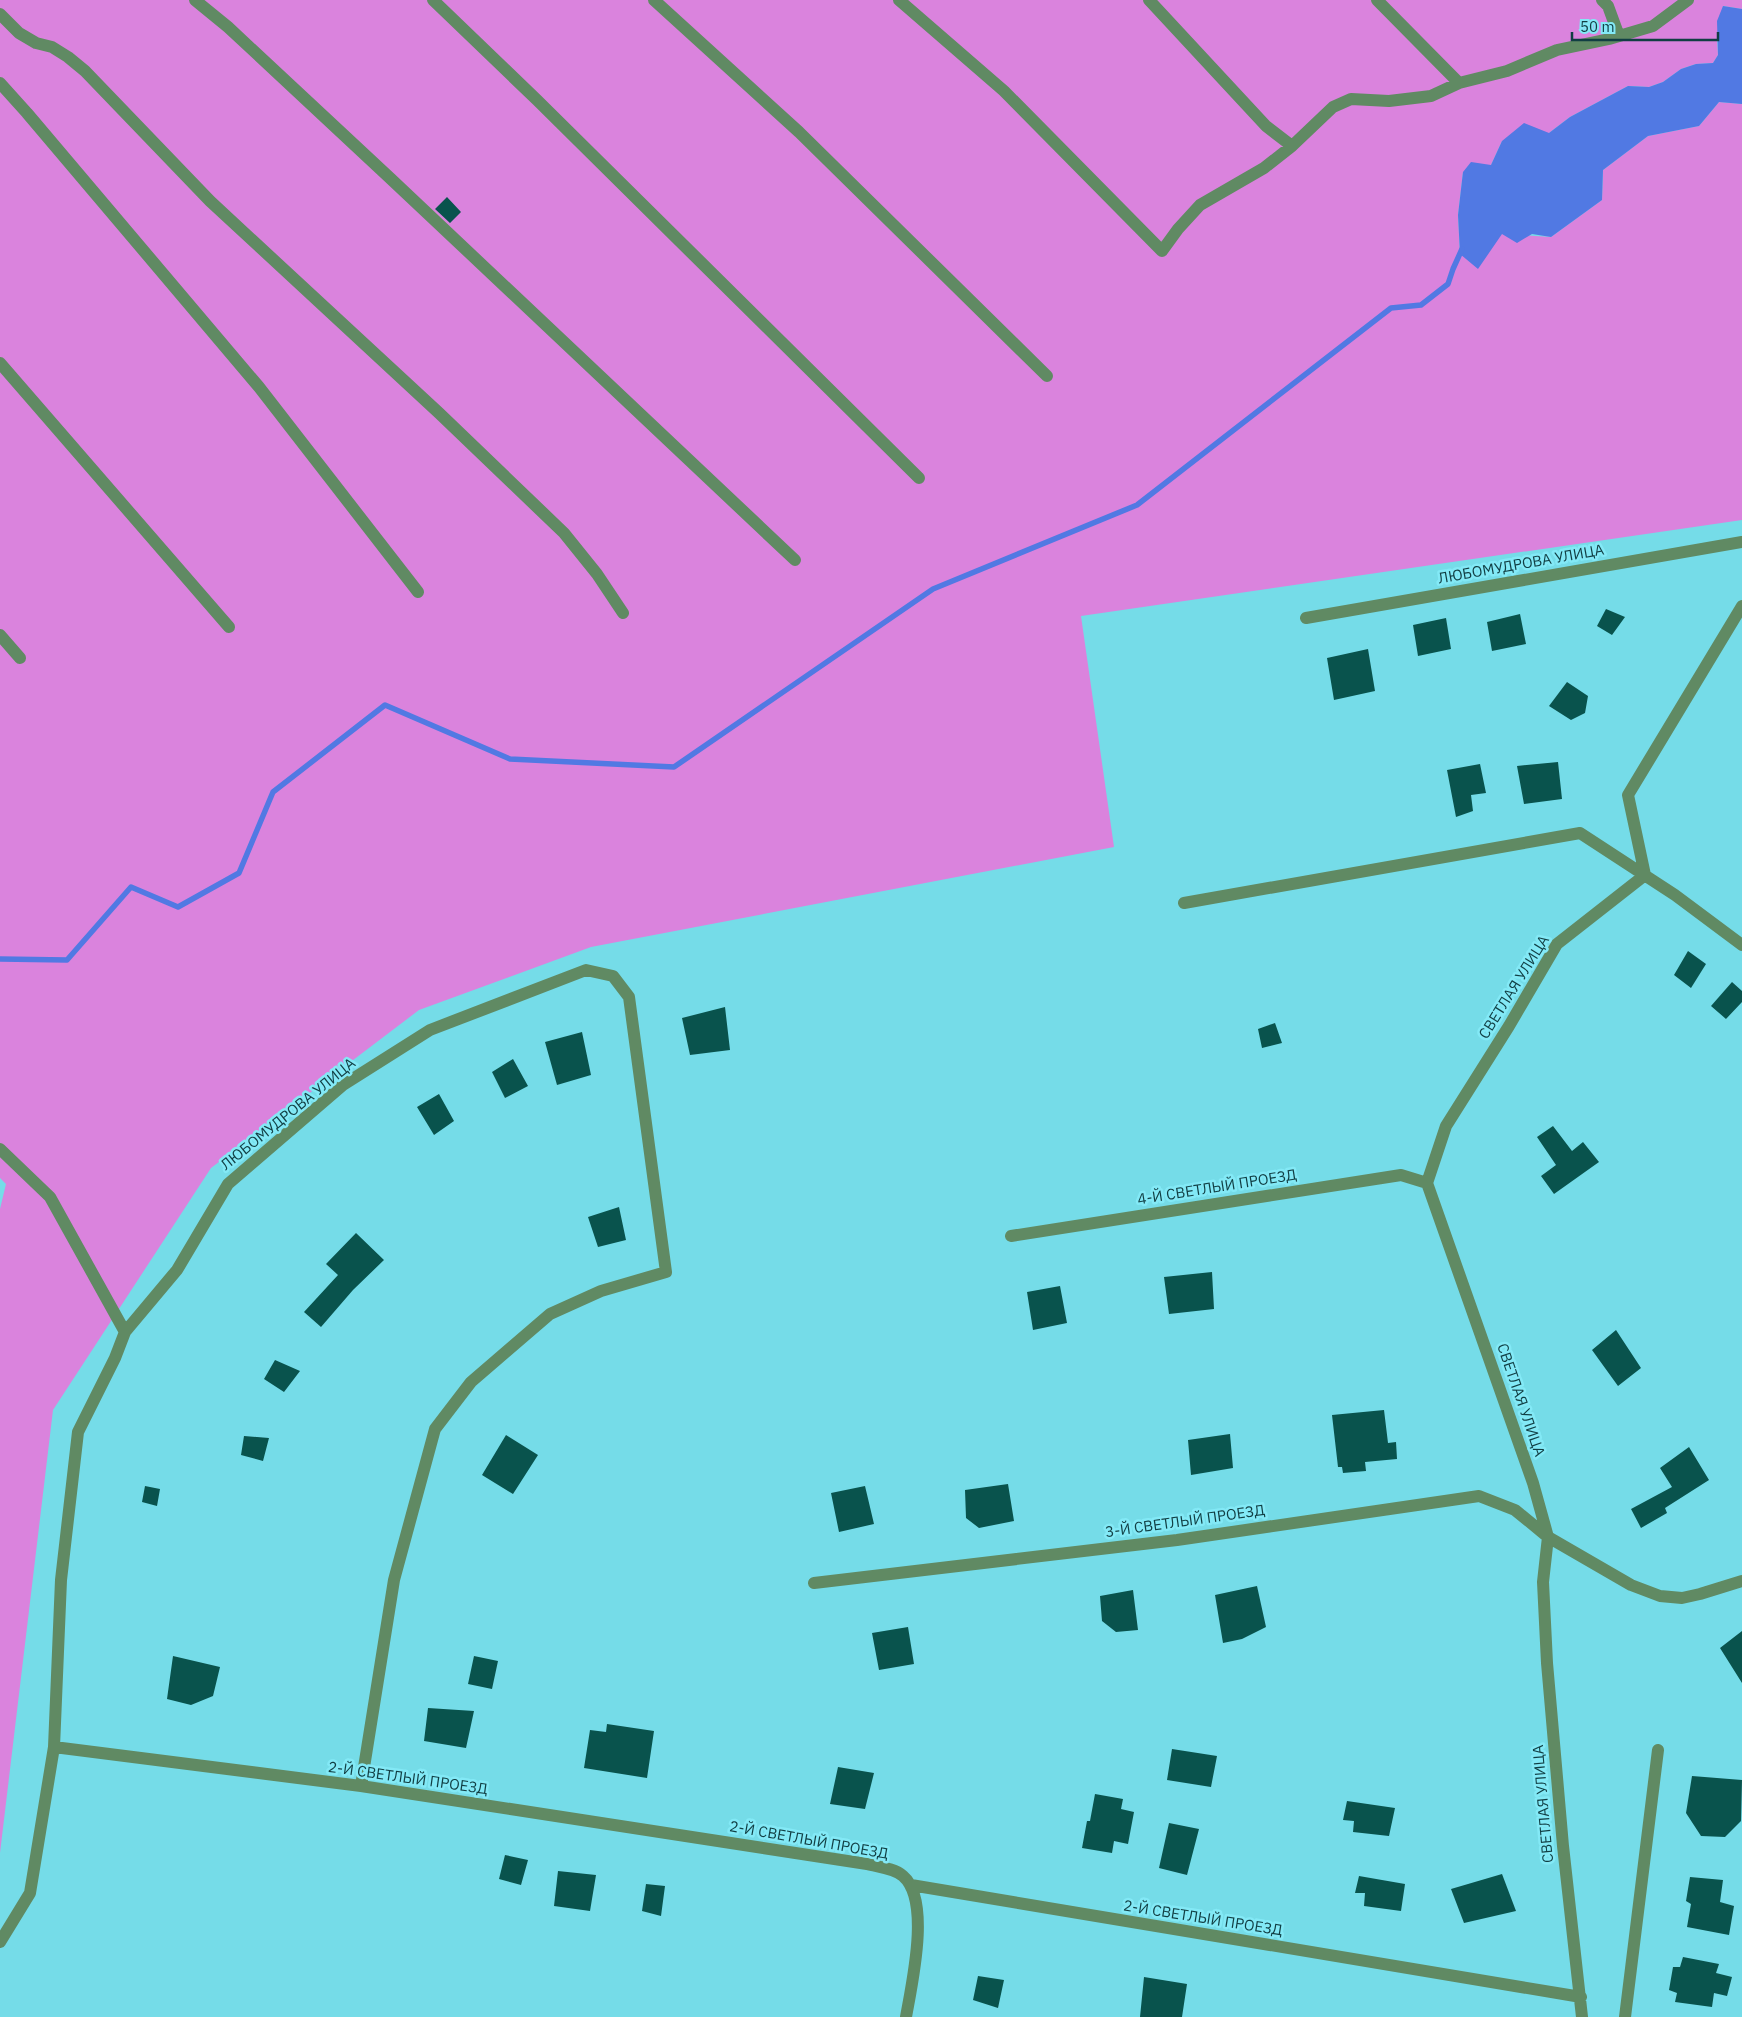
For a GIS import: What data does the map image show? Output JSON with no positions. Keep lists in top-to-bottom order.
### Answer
{
  "streets": {
    "street": [
      "ЛЮБОМУДРОВА УЛИЦА",
      "СВЕТЛАЯ УЛИЦА",
      "4-Й СВЕТЛЫЙ ПРОЕЗД",
      "3-Й СВЕТЛЫЙ ПРОЕЗД",
      "2-Й СВЕТЛЫЙ ПРОЕЗД"
    ]
  },
  "crossings": [
    ["ЛЮБОМУДРОВА УЛИЦА", "2-Й СВЕТЛЫЙ ПРОЕЗД"],
    ["СВЕТЛАЯ УЛИЦА", "4-Й СВЕТЛЫЙ ПРОЕЗД"],
    ["СВЕТЛАЯ УЛИЦА", "3-Й СВЕТЛЫЙ ПРОЕЗД"],
    ["СВЕТЛАЯ УЛИЦА", "2-Й СВЕТЛЫЙ ПРОЕЗД"]
  ],
  "scale_bar": "50 m"
}
